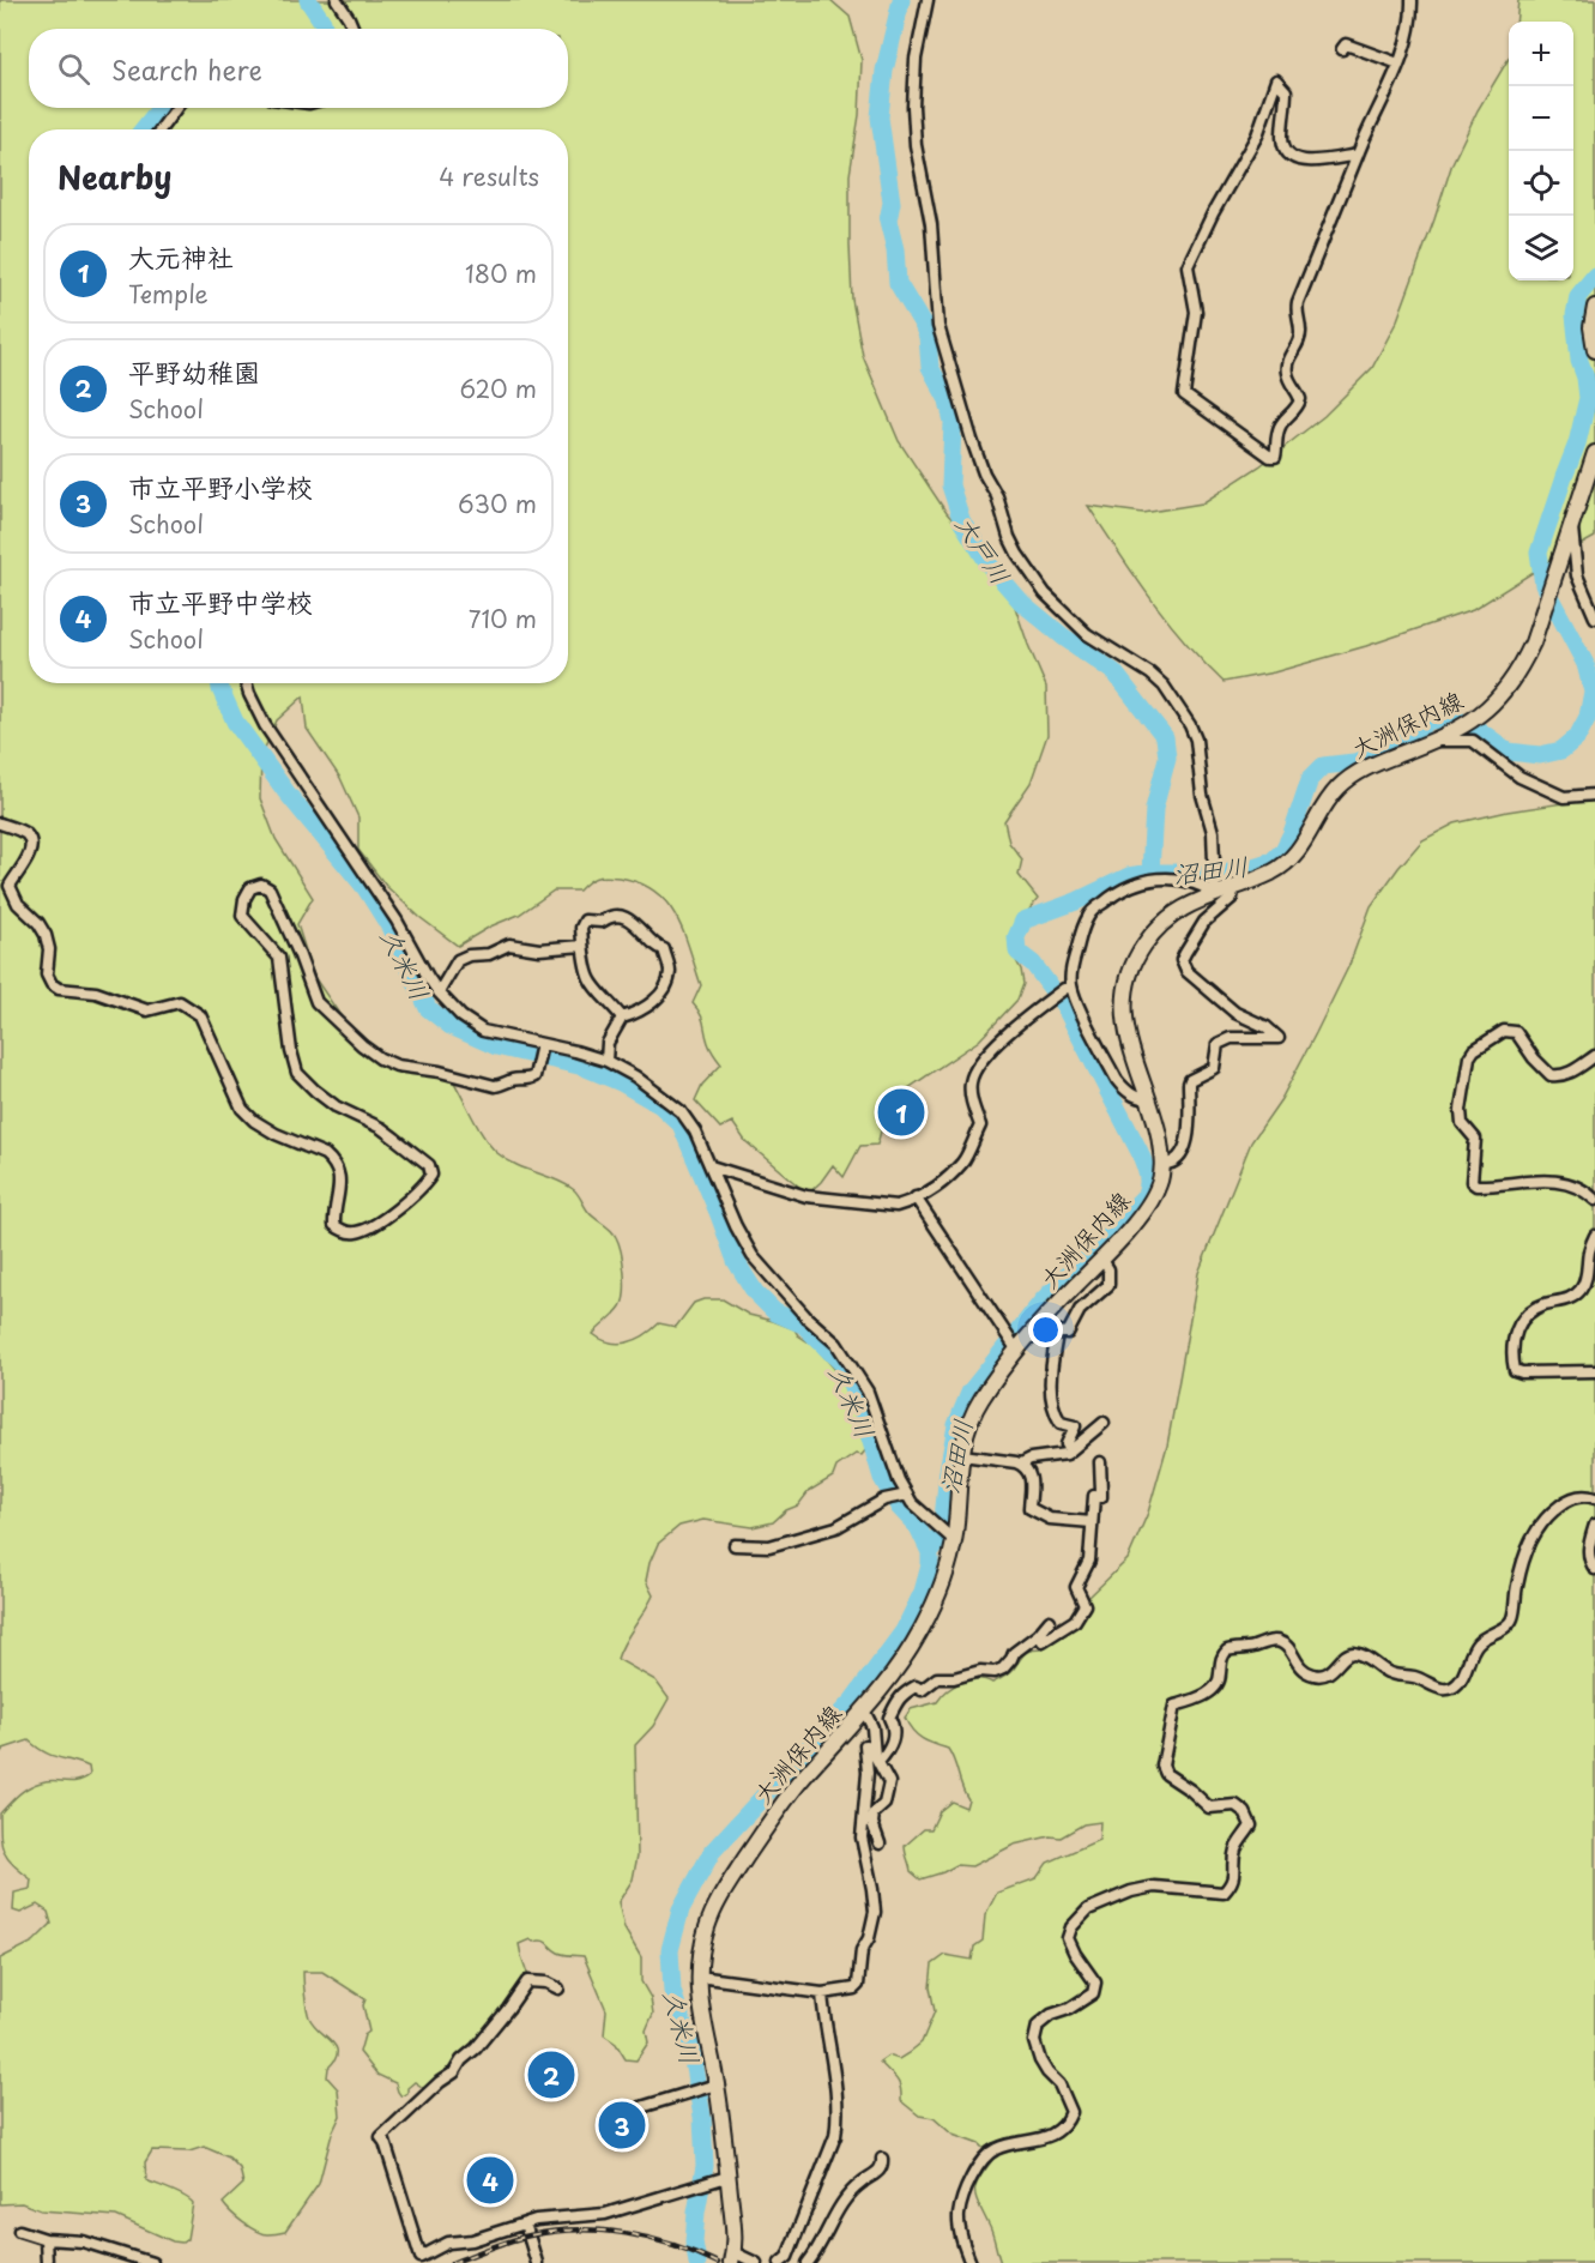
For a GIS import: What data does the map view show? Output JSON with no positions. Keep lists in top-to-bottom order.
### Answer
{
  "streets": {
    "main road": ["大洲保内線"]
  },
  "water": ["大戸川", "沼田川", "久米川"],
  "page": {
    "map_buttons": ["+", "−"],
    "search": "Search here",
    "heading": ["Nearby", "4 results"],
    "list": [
      {
        "mark": "1",
        "name": "大元神社",
        "note": "Temple",
        "value": "180 m"
      },
      {
        "mark": "2",
        "name": "平野幼稚園",
        "note": "School",
        "value": "620 m"
      },
      {
        "mark": "3",
        "name": "市立平野小学校",
        "note": "School",
        "value": "630 m"
      },
      {
        "mark": "4",
        "name": "市立平野中学校",
        "note": "School",
        "value": "710 m"
      }
    ],
    "pins": [
      "1",
      "2",
      "3",
      "4"
    ]
  }
}
